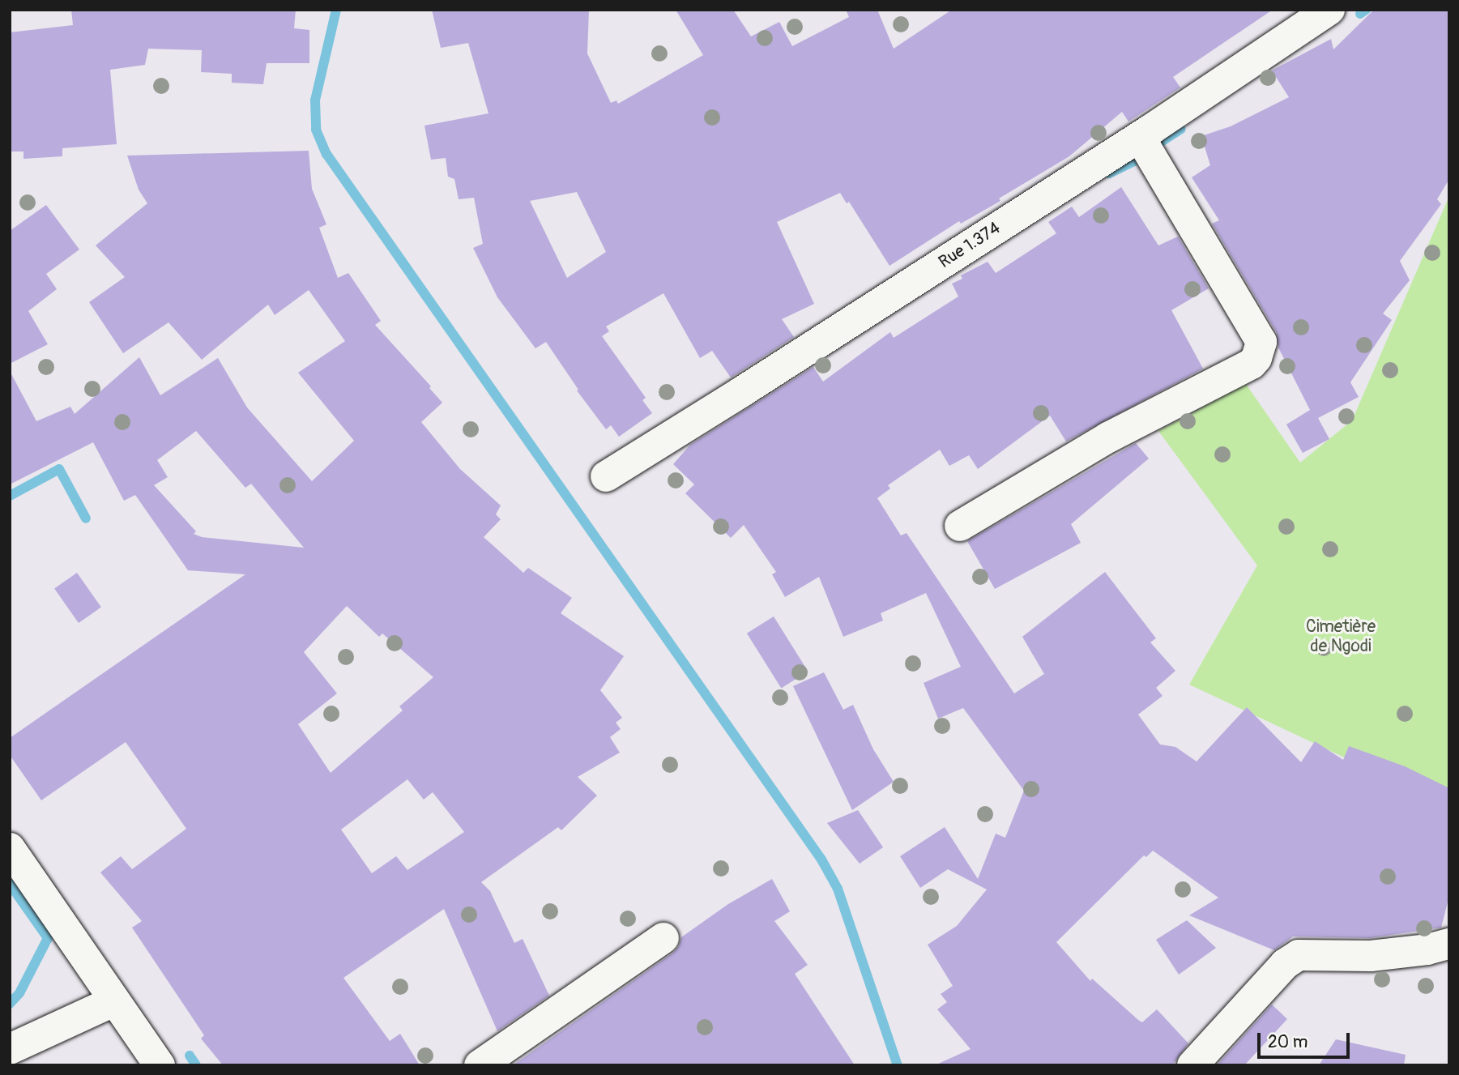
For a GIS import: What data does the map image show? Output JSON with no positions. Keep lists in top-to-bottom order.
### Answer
{
  "streets": {
    "street": ["Rue 1.374"]
  },
  "parks": ["Cimetière de Ngodi"],
  "scale_bar": "20 m"
}
